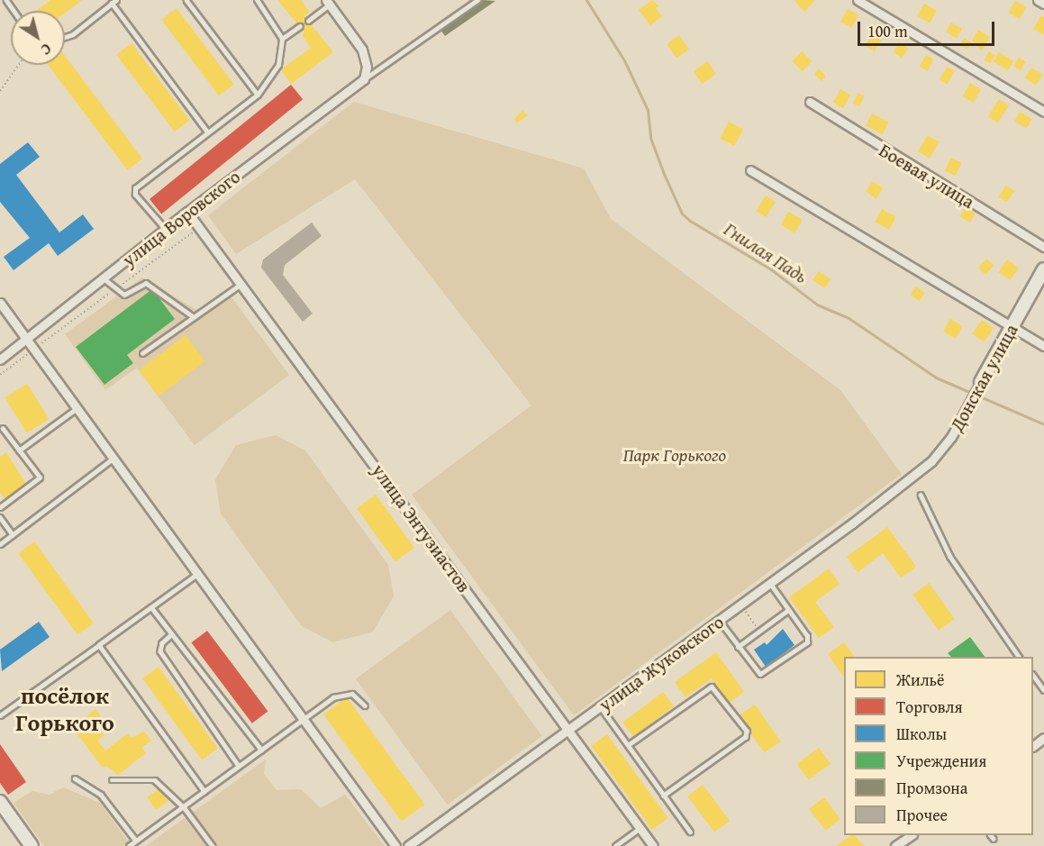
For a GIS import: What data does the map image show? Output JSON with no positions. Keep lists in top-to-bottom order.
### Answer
{
  "streets": {
    "street": [
      "Боевая улица",
      "улица Воровского",
      "Донская улица",
      "улица Энтузиастов",
      "улица Жуковского"
    ]
  },
  "crossings": [
    ["улица Воровского", "улица Энтузиастов"],
    ["Донская улица", "улица Жуковского"],
    ["улица Энтузиастов", "улица Жуковского"]
  ],
  "districts": ["посёлок Горького"],
  "water": ["Гнилая Падь"],
  "parks": ["Парк Горького"],
  "legend": [
    "Жильё",
    "Торговля",
    "Школы",
    "Учреждения",
    "Промзона",
    "Прочее"
  ],
  "scale_bar": "100 m",
  "north": "bottom right"
}
